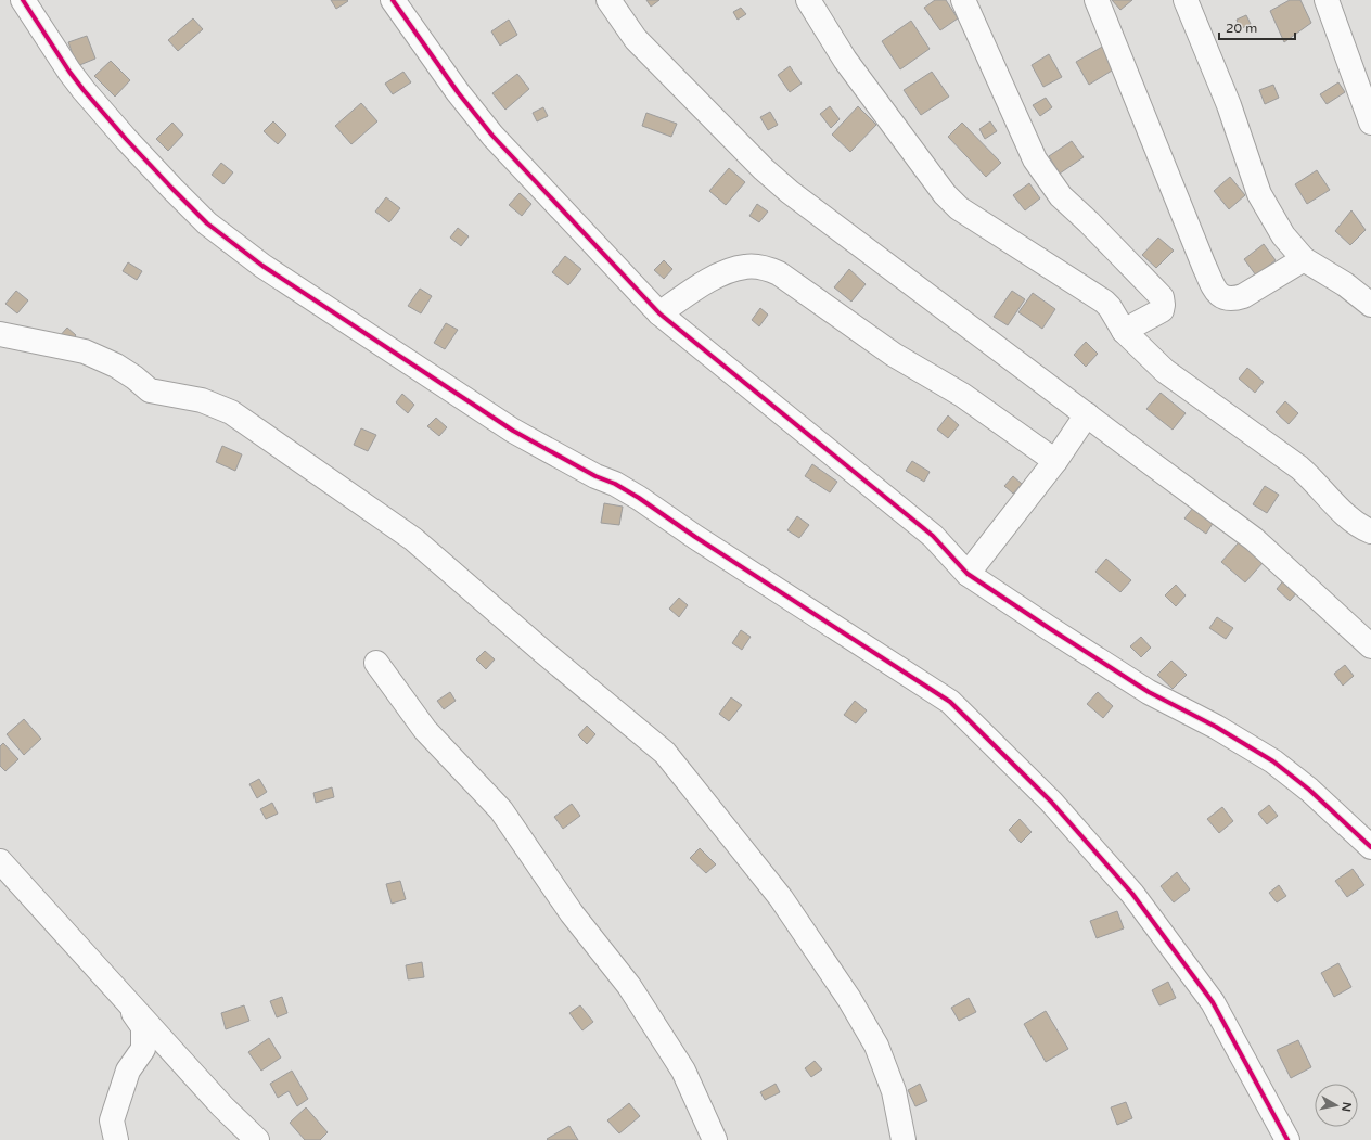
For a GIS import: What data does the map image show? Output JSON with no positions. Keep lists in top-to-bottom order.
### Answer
{
  "scale_bar": "20 m",
  "north": "right"
}
